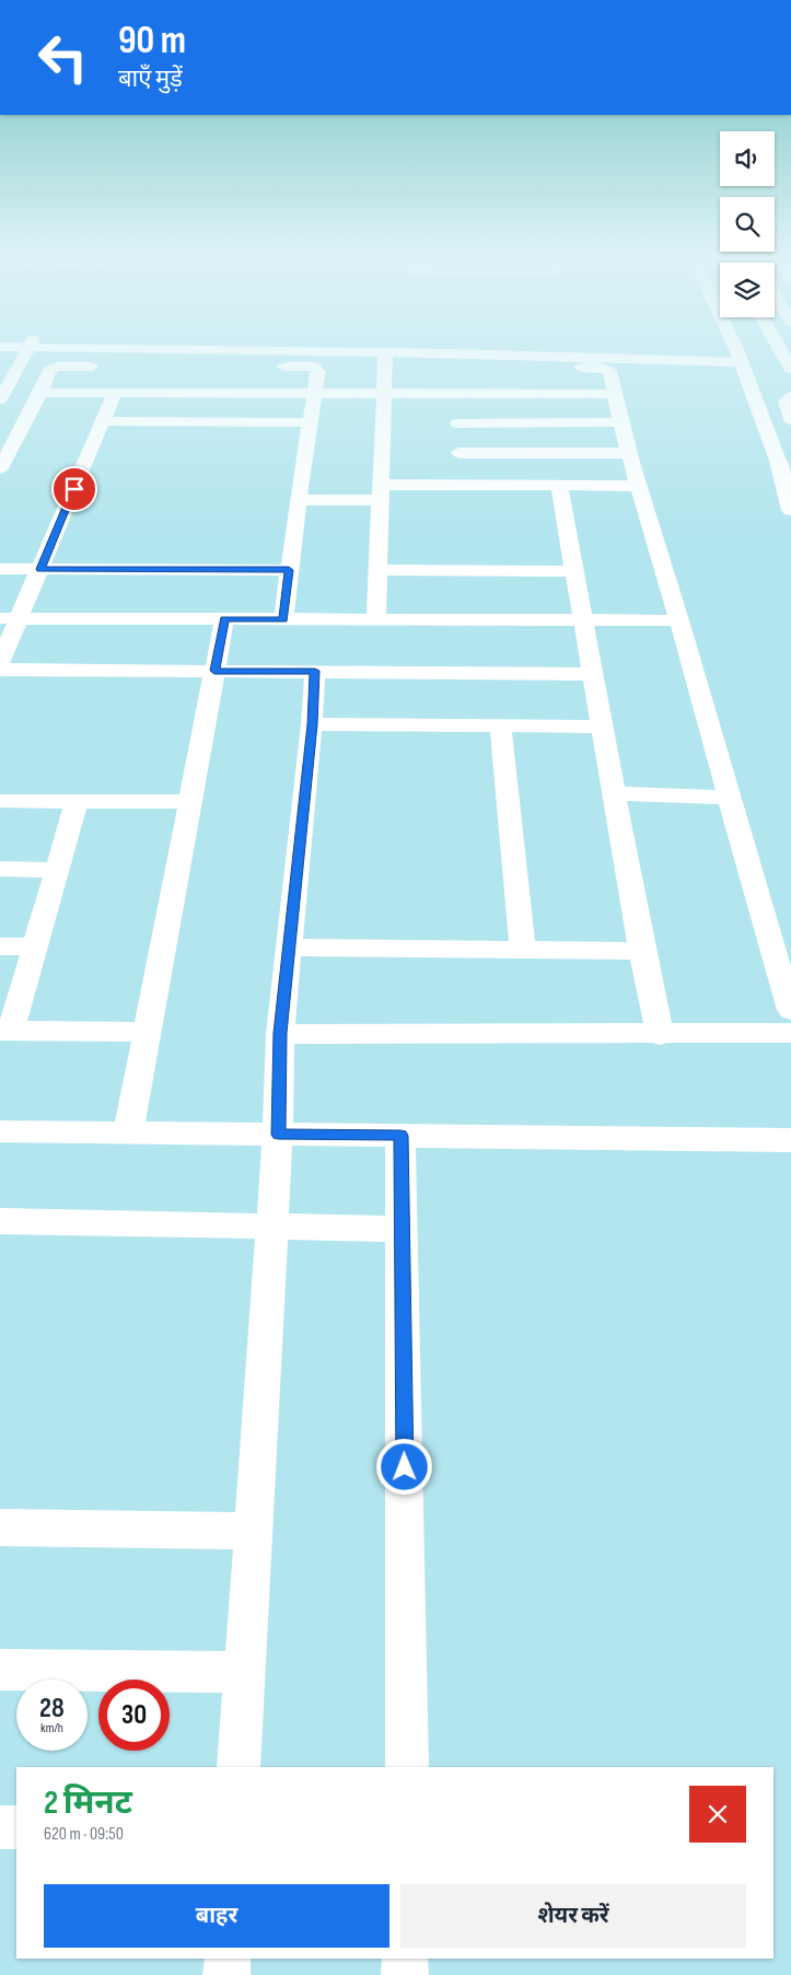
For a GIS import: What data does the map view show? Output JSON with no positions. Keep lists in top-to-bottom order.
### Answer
{
  "page": {
    "turn": ["90 m", "बाएँ मुड़ें"],
    "speed": "28 km/h",
    "limit": "30",
    "heading": ["2 मिनट", "620 m · 09:50"],
    "buttons": ["बाहर", "शेयर करें"]
  }
}
